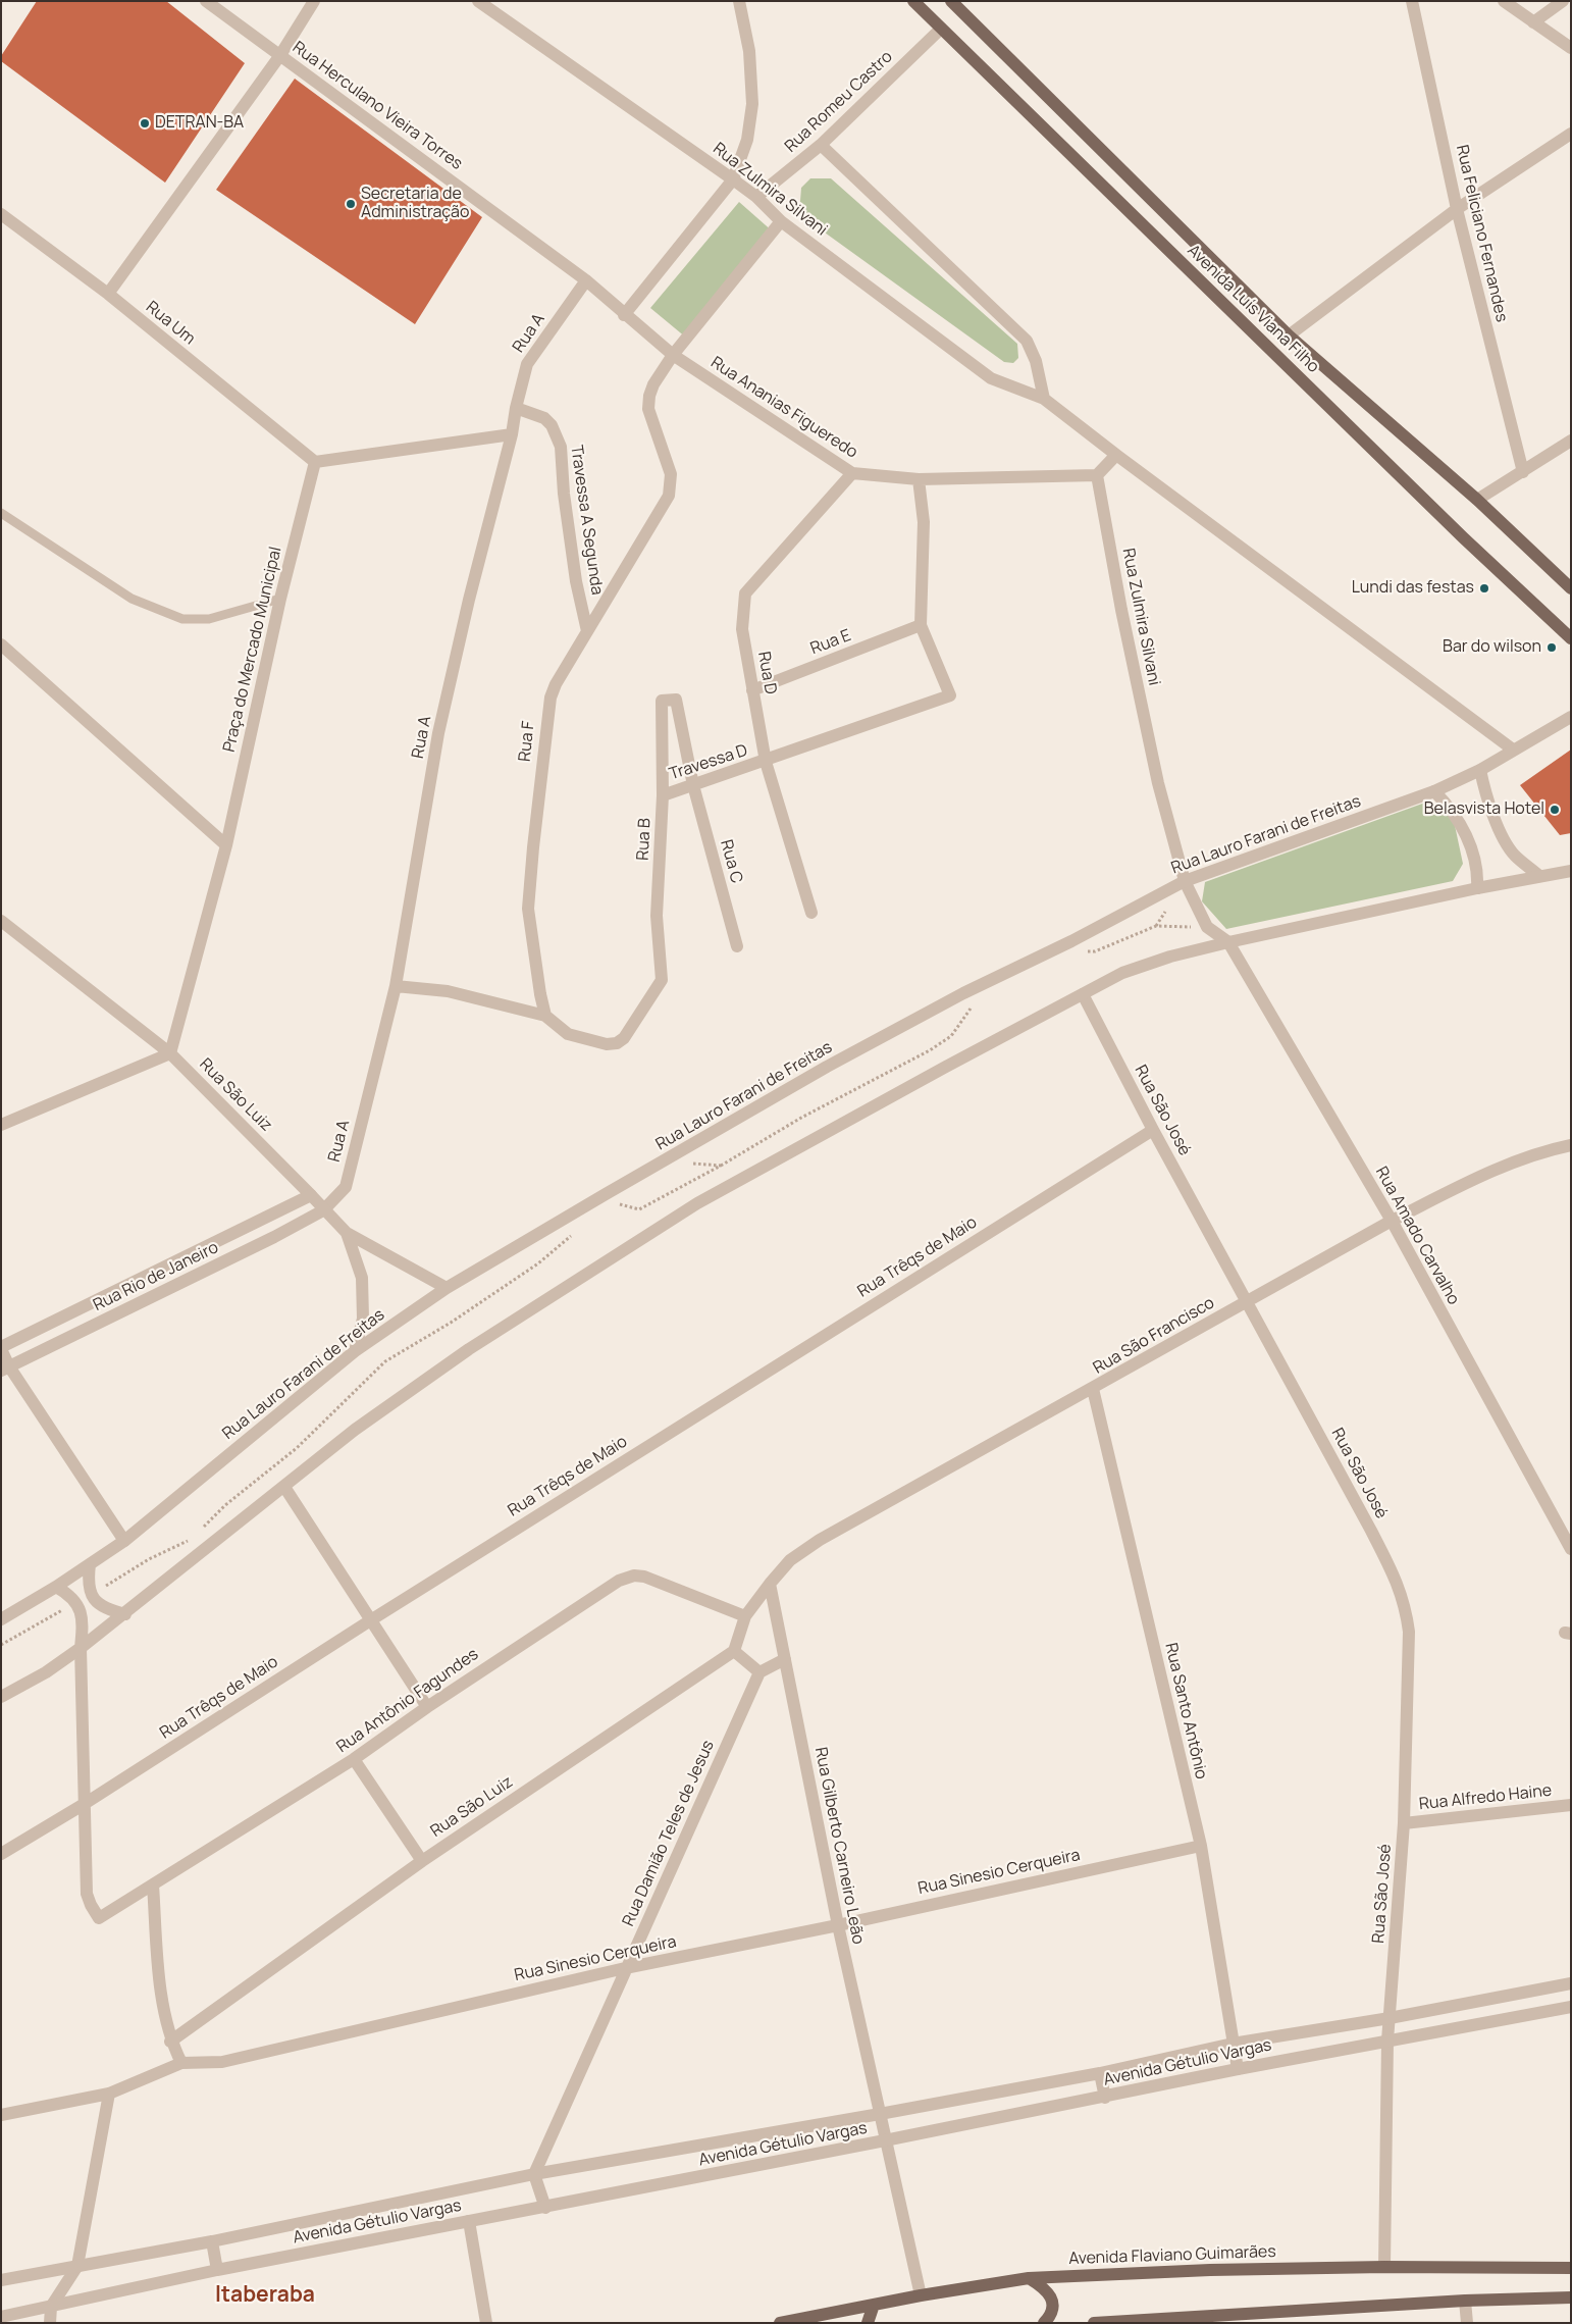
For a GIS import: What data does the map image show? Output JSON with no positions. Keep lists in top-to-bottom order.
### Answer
{
  "streets": {
    "main road": ["Avenida Luís Viana Filho", "Avenida Flaviano Guimarães"],
    "street": [
      "Rua Romeu Castro",
      "Rua Herculano Vieira Torres",
      "Rua Zulmira Silvani",
      "Rua Feliciano Fernandes",
      "Rua Um",
      "Rua A",
      "Rua Ananias Figueredo",
      "Travessa A Segunda",
      "Rua E",
      "Praça do Mercado Municipal",
      "Rua D",
      "Rua F",
      "Travessa D",
      "Rua Lauro Farani de Freitas",
      "Rua B",
      "Rua C",
      "Rua São Luiz",
      "Rua São José",
      "Rua Amado Carvalho",
      "Rua Trêqs de Maio",
      "Rua Rio de Janeiro",
      "Rua São Francisco",
      "Rua Antônio Fagundes",
      "Rua Santo Antônio",
      "Rua Alfredo Haine",
      "Rua Damião Teles de Jesus",
      "Rua Gilberto Carneiro Leão",
      "Rua Sinesio Cerqueira",
      "Avenida Gétulio Vargas"
    ]
  },
  "crossings": [
    ["Rua Romeu Castro", "Rua Zulmira Silvani"],
    ["Rua Romeu Castro", "Avenida Luís Viana Filho"],
    ["Rua Herculano Vieira Torres", "Rua A"],
    ["Rua Herculano Vieira Torres", "Rua Ananias Figueredo"],
    ["Rua Zulmira Silvani", "Rua Ananias Figueredo"],
    ["Rua Zulmira Silvani", "Rua F"],
    ["Rua Zulmira Silvani", "Rua Lauro Farani de Freitas"],
    ["Rua Um", "Praça do Mercado Municipal"],
    ["Rua A", "Travessa A Segunda"],
    ["Rua A", "Rua São Luiz"],
    ["Rua A", "Rua Rio de Janeiro"],
    ["Rua Ananias Figueredo", "Rua D"],
    ["Rua Ananias Figueredo", "Rua F"],
    ["Travessa A Segunda", "Rua F"],
    ["Rua E", "Rua D"],
    ["Rua E", "Travessa D"],
    ["Praça do Mercado Municipal", "Rua São Luiz"],
    ["Rua D", "Travessa D"],
    ["Rua F", "Rua B"],
    ["Travessa D", "Rua B"],
    ["Travessa D", "Rua C"],
    ["Rua Lauro Farani de Freitas", "Rua São Luiz"],
    ["Rua B", "Rua C"],
    ["Rua São Luiz", "Rua Rio de Janeiro"],
    ["Rua São José", "Rua Trêqs de Maio"],
    ["Rua São José", "Rua São Francisco"],
    ["Rua São José", "Rua Alfredo Haine"],
    ["Rua São José", "Avenida Gétulio Vargas"],
    ["Rua Amado Carvalho", "Rua São Francisco"],
    ["Rua Trêqs de Maio", "Rua Antônio Fagundes"],
    ["Rua São Francisco", "Rua Santo Antônio"],
    ["Rua São Francisco", "Rua Gilberto Carneiro Leão"],
    ["Rua Santo Antônio", "Rua Sinesio Cerqueira"],
    ["Rua Santo Antônio", "Avenida Gétulio Vargas"],
    ["Rua Damião Teles de Jesus", "Rua Sinesio Cerqueira"],
    ["Rua Damião Teles de Jesus", "Avenida Gétulio Vargas"],
    ["Rua Gilberto Carneiro Leão", "Rua Sinesio Cerqueira"],
    ["Rua Gilberto Carneiro Leão", "Avenida Gétulio Vargas"],
    ["Rua Gilberto Carneiro Leão", "Avenida Flaviano Guimarães"]
  ],
  "districts": ["Itaberaba"],
  "places": [
    "DETRAN-BA",
    "Secretaria de Administração",
    "Lundi das festas",
    "Bar do wilson",
    "Belasvista Hotel"
  ]
}
